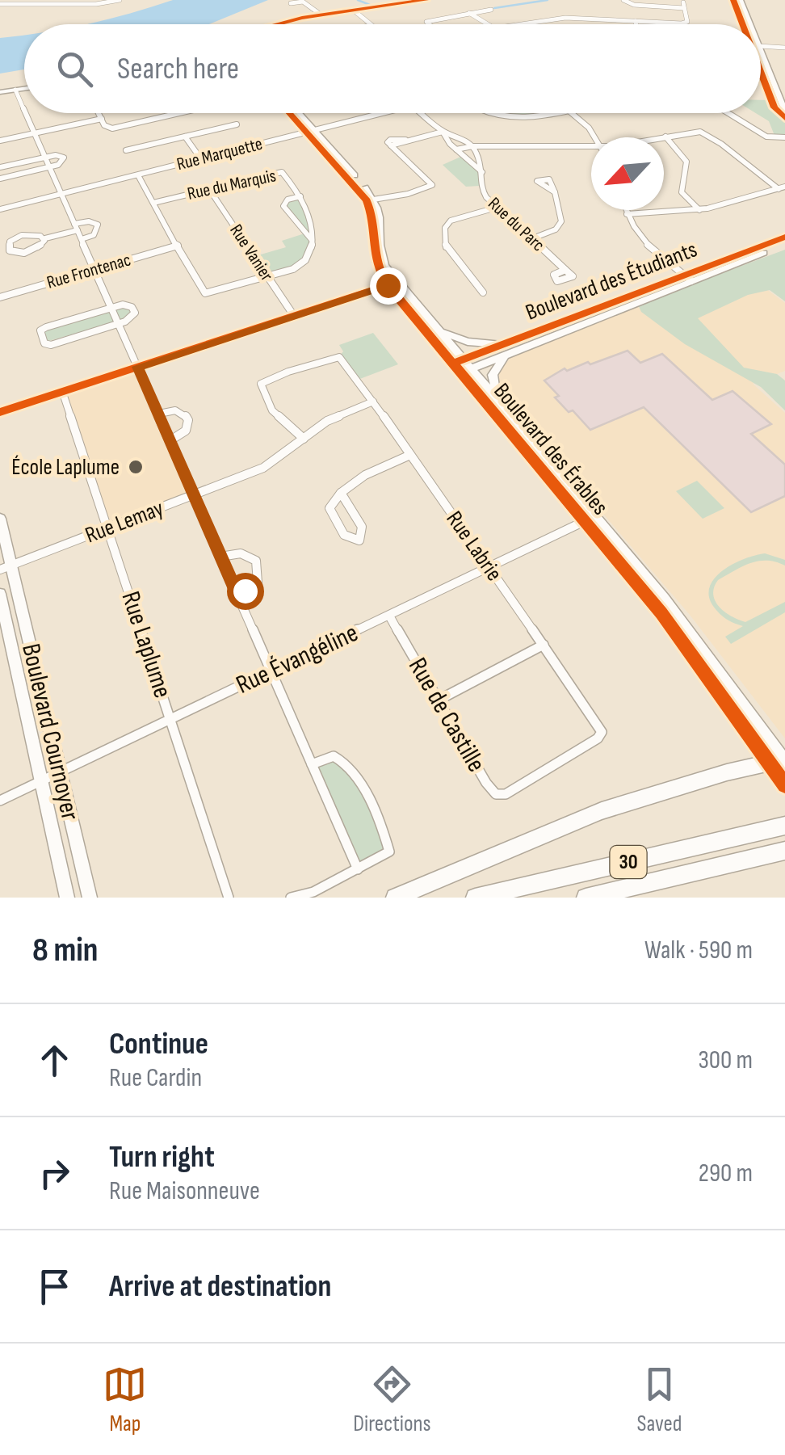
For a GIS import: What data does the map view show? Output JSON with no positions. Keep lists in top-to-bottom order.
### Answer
{
  "streets": {
    "highway": ["30"],
    "street": [
      "Rue Marquette",
      "Rue du Marquis",
      "Rue du Parc",
      "Rue Vanier",
      "Rue Frontenac",
      "Boulevard des Étudiants",
      "Boulevard des Érables",
      "Rue Lemay",
      "Rue Labrie",
      "Rue Laplume",
      "Rue Évangéline",
      "Rue de Castille",
      "Boulevard Cournoyer"
    ]
  },
  "crossings": [
    ["Rue Marquette", "Rue du Marquis"],
    ["Rue du Marquis", "Rue Vanier"],
    ["Rue du Marquis", "Rue Frontenac"],
    ["Boulevard des Étudiants", "Boulevard des Érables"],
    ["Boulevard des Érables", "Rue Évangéline"],
    ["Rue Lemay", "Rue Labrie"],
    ["Rue Lemay", "Rue Laplume"],
    ["Rue Lemay", "Boulevard Cournoyer"],
    ["Rue Labrie", "Rue Évangéline"],
    ["Rue Labrie", "Rue de Castille"],
    ["Rue Laplume", "Rue Évangéline"],
    ["Rue Évangéline", "Rue de Castille"],
    ["Rue Évangéline", "Boulevard Cournoyer"]
  ],
  "places": ["École Laplume"],
  "north": "bottom left",
  "page": {
    "search": "Search here",
    "heading": ["8 min", "Walk · 590 m"],
    "list": [
      ["Continue", "Rue Cardin", "300 m"],
      ["Turn right", "Rue Maisonneuve", "290 m"],
      "Arrive at destination"
    ],
    "nav": ["Map", "Directions", "Saved"]
  }
}
